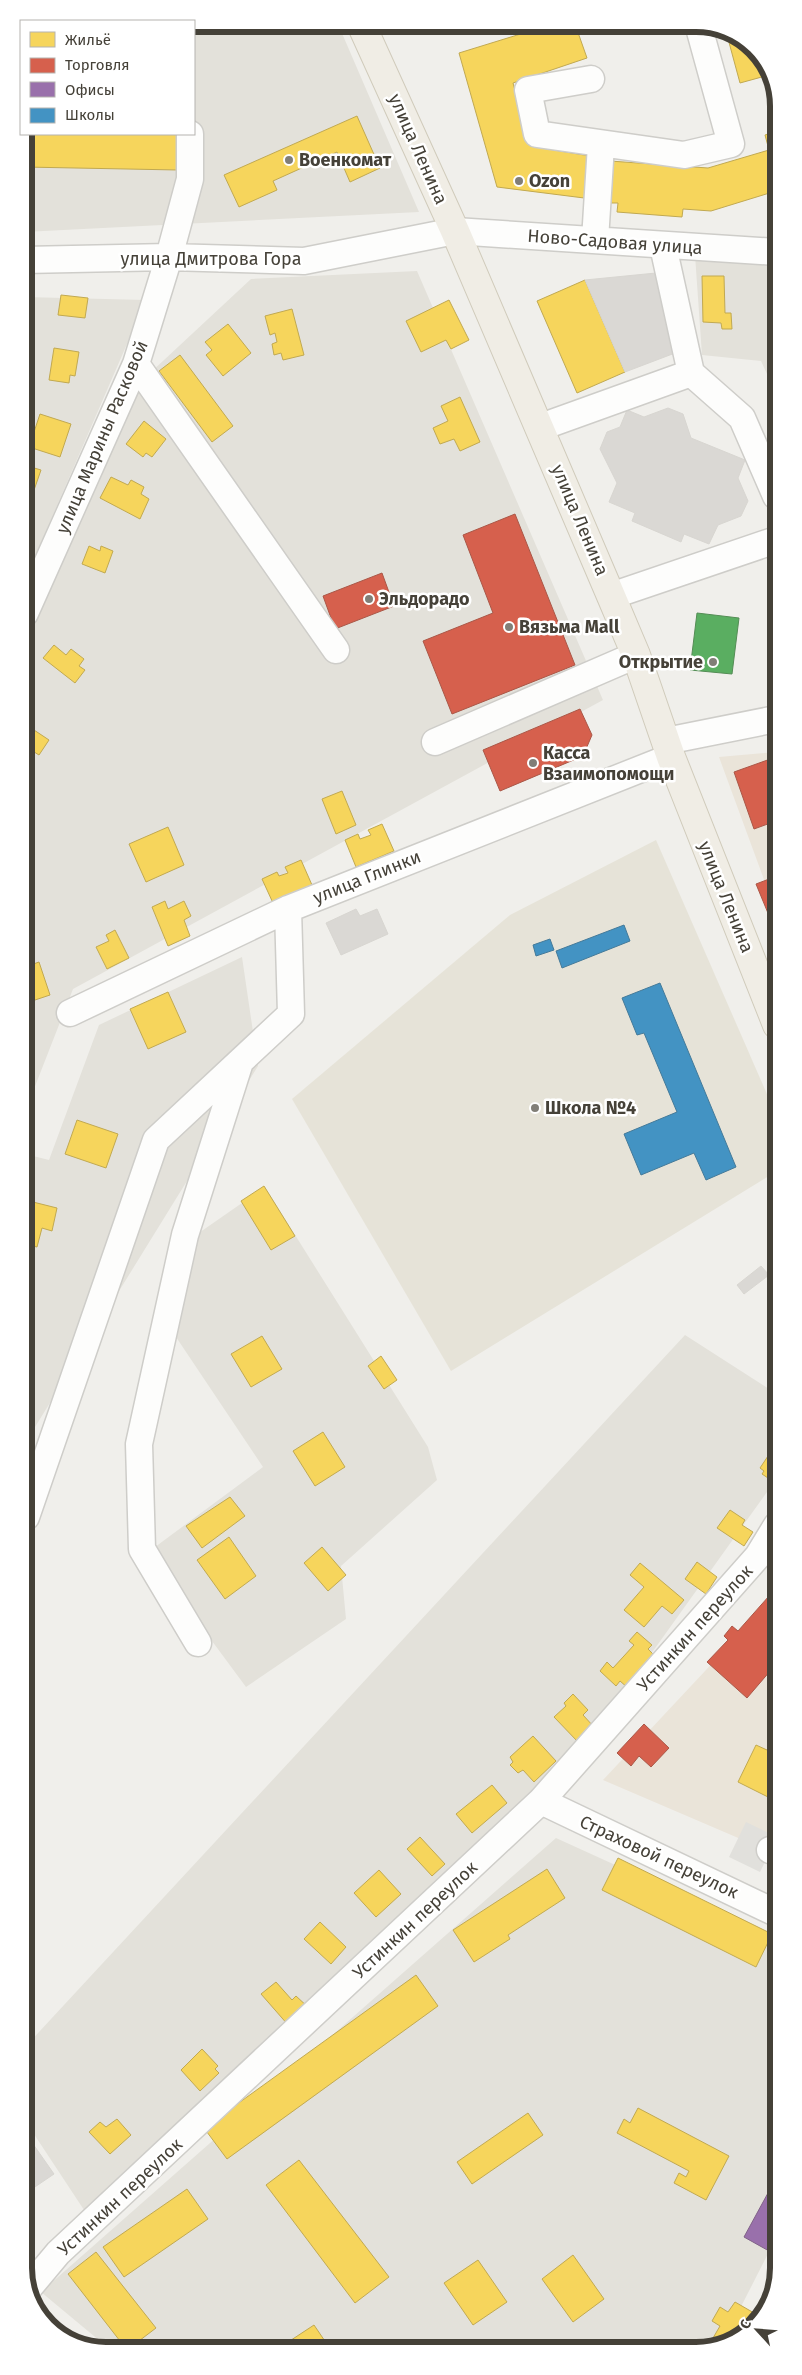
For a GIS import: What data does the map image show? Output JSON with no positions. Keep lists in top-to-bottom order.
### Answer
{
  "streets": {
    "main road": ["улица Ленина"],
    "street": [
      "Ново-Садовая улица",
      "улица Дмитрова Гора",
      "улица Марины Расковой",
      "улица Глинки",
      "Устинкин переулок",
      "Страховой переулок"
    ]
  },
  "crossings": [
    ["улица Ленина", "Ново-Садовая улица"],
    ["улица Ленина", "улица Дмитрова Гора"],
    ["улица Ленина", "улица Глинки"],
    ["Ново-Садовая улица", "улица Дмитрова Гора"],
    ["улица Дмитрова Гора", "улица Марины Расковой"],
    ["Устинкин переулок", "Страховой переулок"]
  ],
  "places": [
    "Военкомат",
    "Ozon",
    "Эльдорадо",
    "Вязьма Mall",
    "Открытие",
    "Касса Взаимопомощи",
    "Школа №4"
  ],
  "legend": [
    "Жильё",
    "Торговля",
    "Офисы",
    "Школы"
  ],
  "north": "top left"
}
